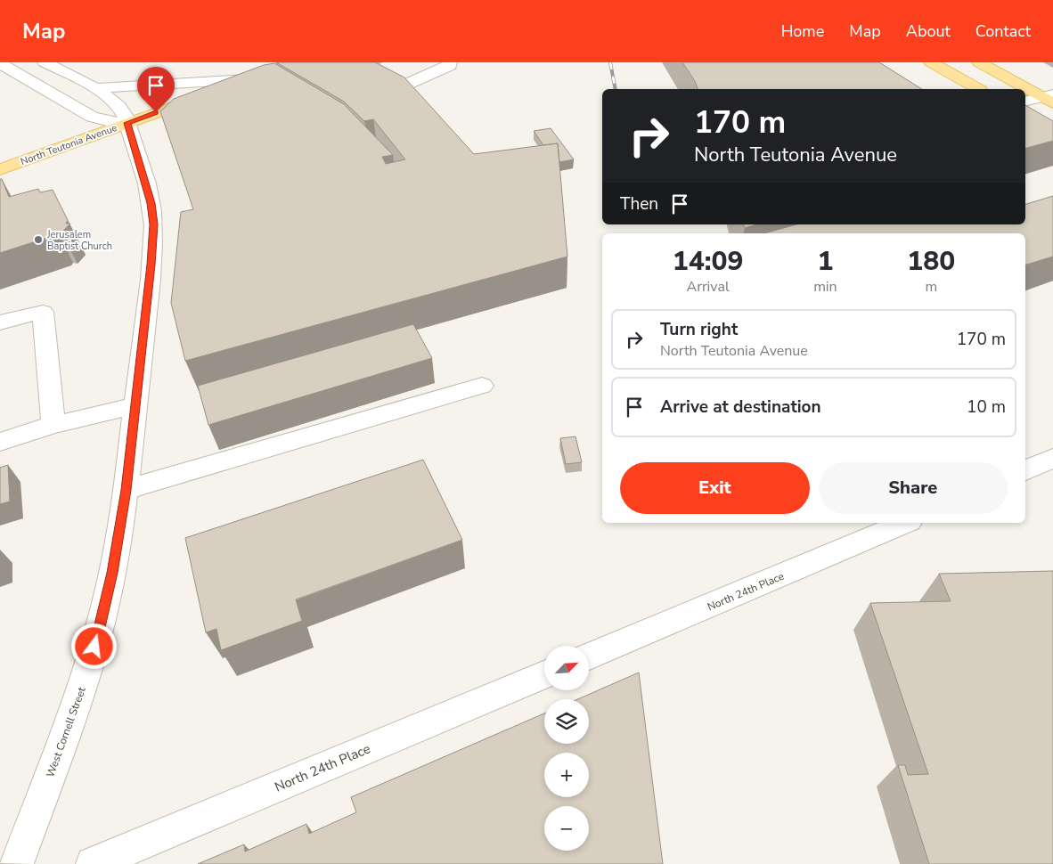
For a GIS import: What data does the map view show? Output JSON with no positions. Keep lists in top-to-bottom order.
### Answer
{
  "streets": {
    "main road": ["North Teutonia Avenue"],
    "street": ["North 24th Place", "West Cornell Street"]
  },
  "crossings": [
    ["North Teutonia Avenue", "West Cornell Street"]
  ],
  "places": ["Jerusalem Baptist Church"],
  "north": "top right",
  "page": {
    "header": "Map",
    "nav": [
      "Home",
      "Map",
      "About",
      "Contact"
    ],
    "turn": ["170 m", "North Teutonia Avenue"],
    "then": "Then",
    "eta": [
      "14:09",
      "Arrival",
      "1",
      "min",
      "180",
      "m"
    ],
    "list": [
      {
        "name": "Turn right",
        "note": "North Teutonia Avenue",
        "value": "170 m"
      },
      {
        "name": "Arrive at destination",
        "value": "10 m"
      }
    ],
    "buttons": ["Exit", "Share"],
    "map_buttons": ["+", "−"]
  }
}
